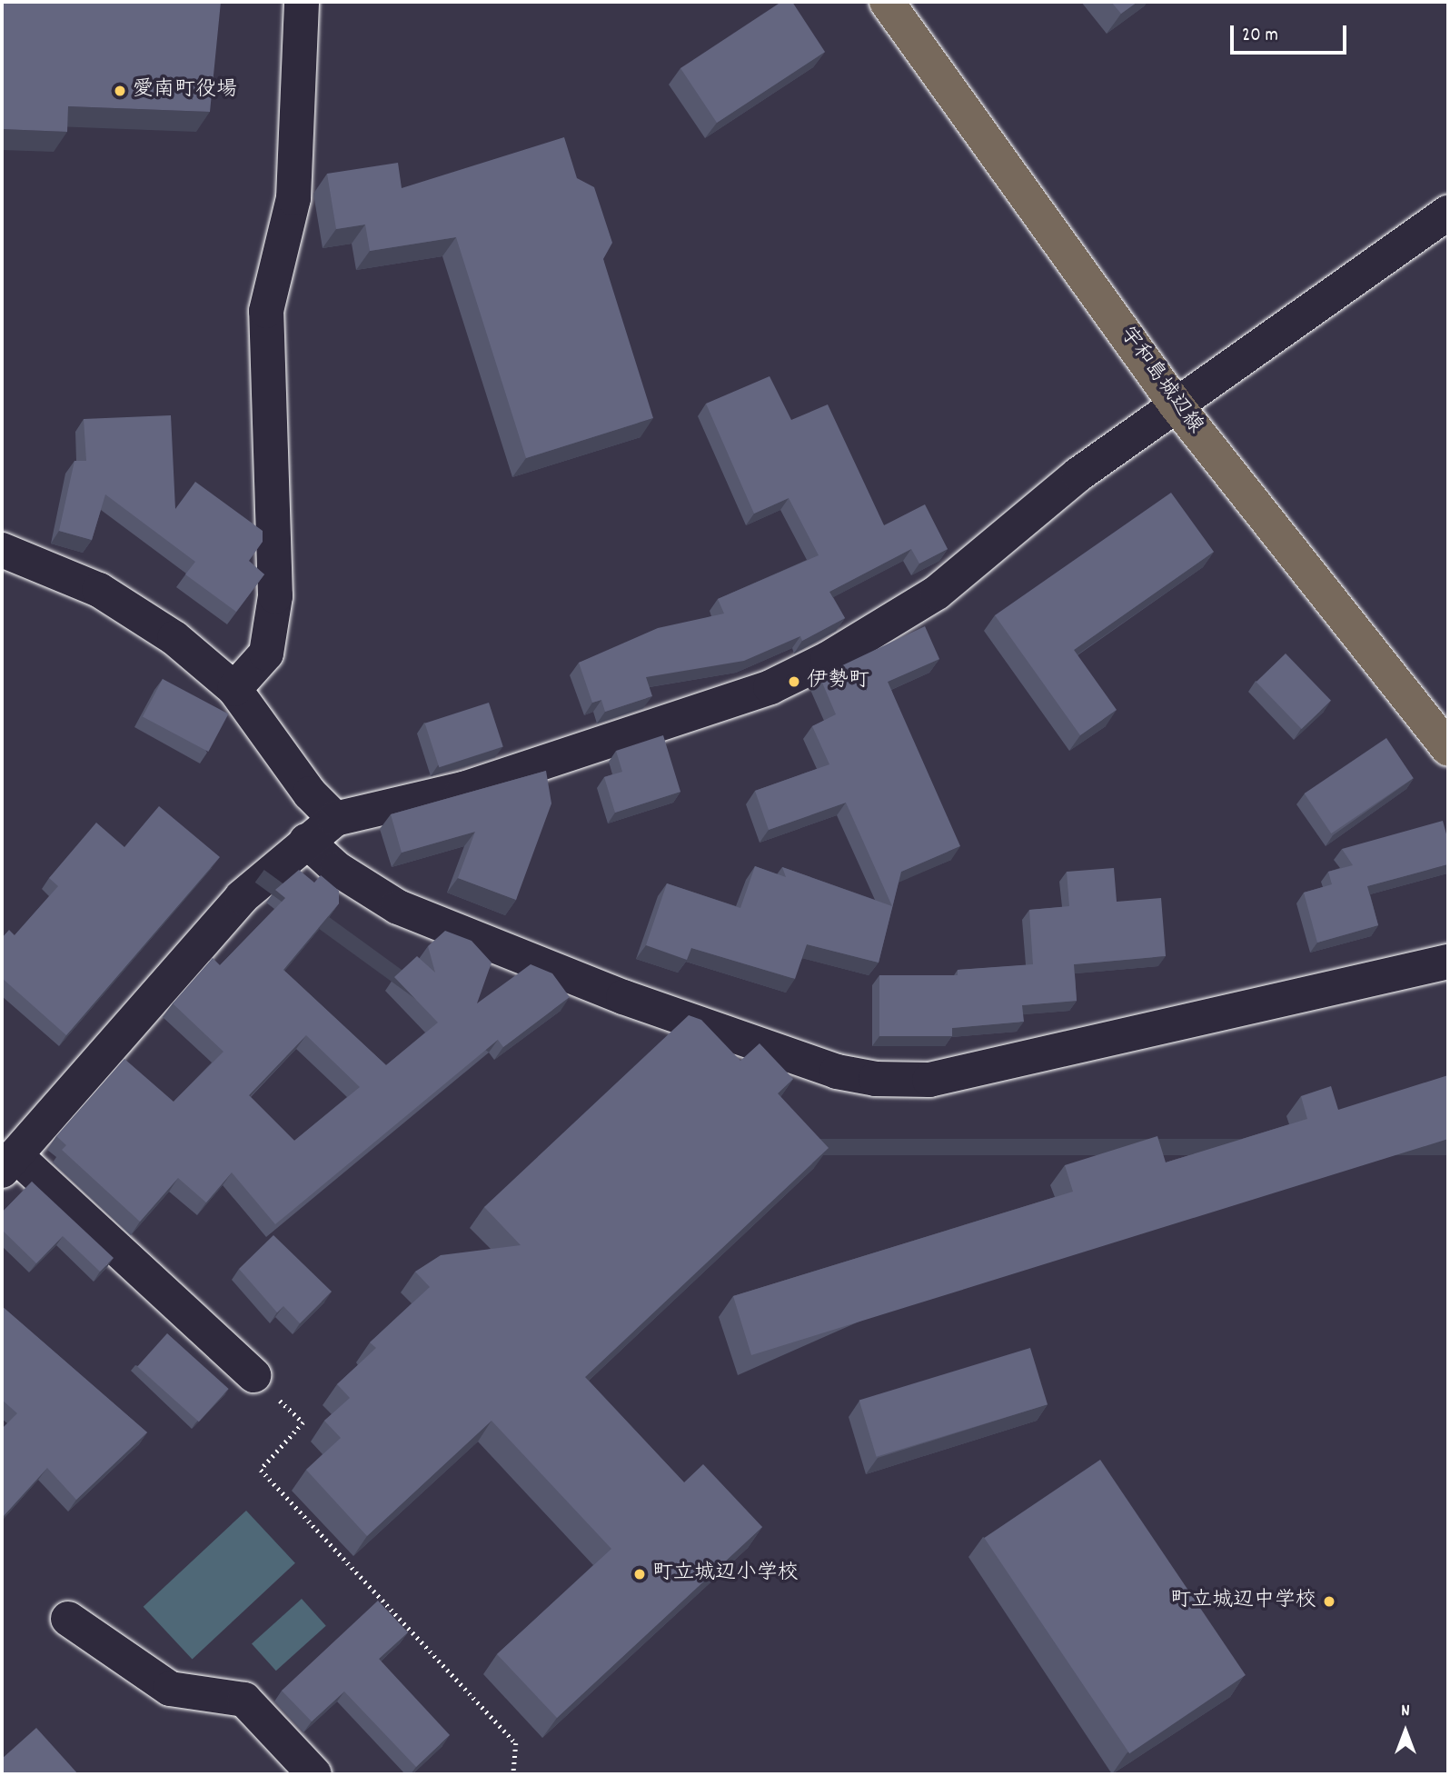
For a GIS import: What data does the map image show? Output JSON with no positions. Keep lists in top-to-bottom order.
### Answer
{
  "streets": {
    "main road": ["宇和島城辺線"]
  },
  "places": [
    "愛南町役場",
    "伊勢町",
    "町立城辺小学校",
    "町立城辺中学校"
  ],
  "scale_bar": "20 m",
  "north": "top"
}
